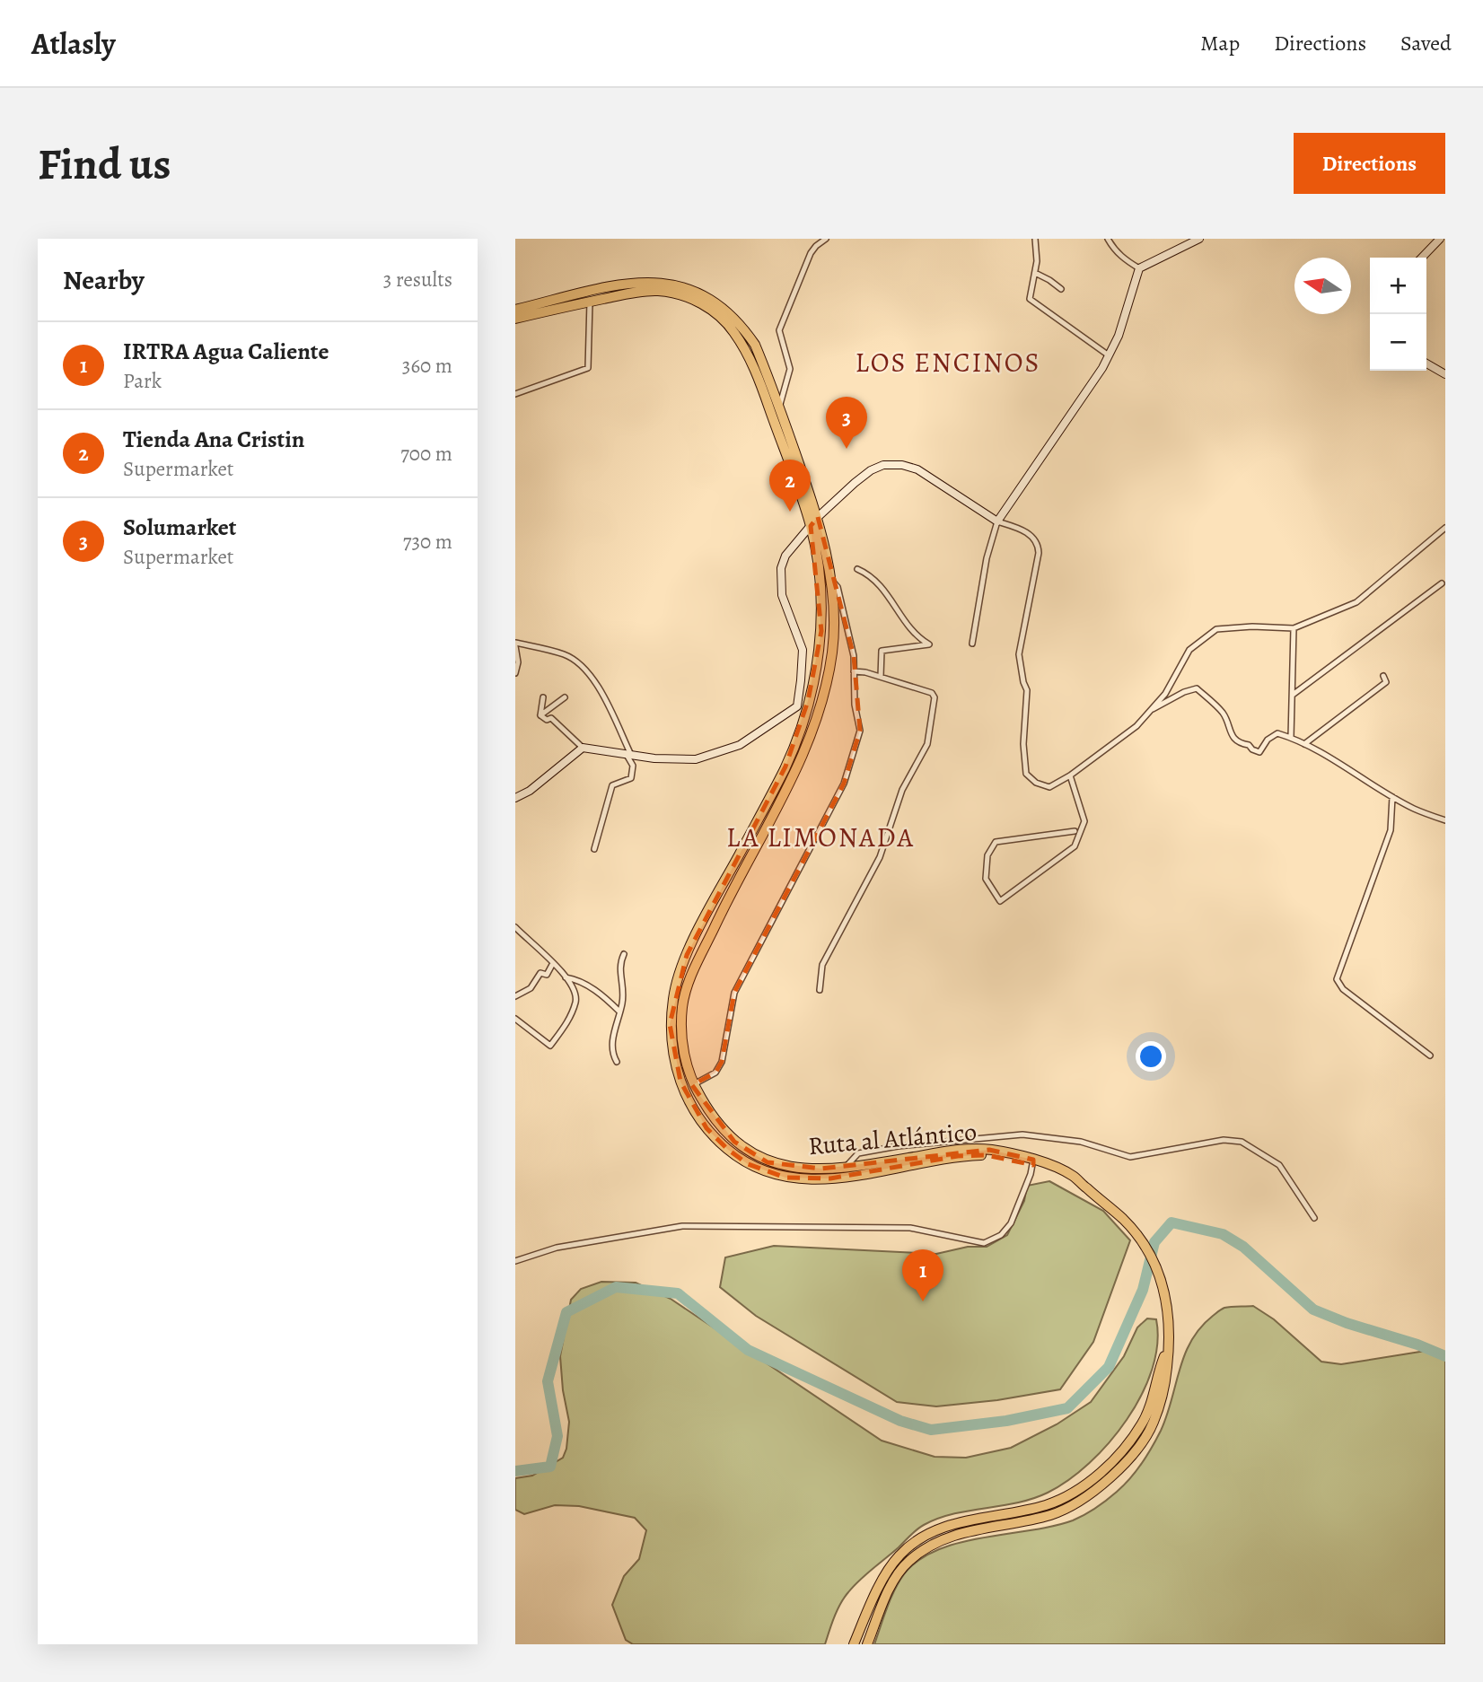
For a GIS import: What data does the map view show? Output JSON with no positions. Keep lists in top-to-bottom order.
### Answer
{
  "streets": {
    "highway": ["Ruta al Atlántico"]
  },
  "districts": ["LOS ENCINOS", "LA LIMONADA"],
  "north": "left",
  "page": {
    "header": "Atlasly",
    "nav": ["Map", "Directions", "Saved"],
    "buttons": "Directions",
    "title": "Find us",
    "heading": ["Nearby", "3 results"],
    "map_buttons": ["+", "−"],
    "list": [
      {
        "mark": "1",
        "name": "IRTRA Agua Caliente",
        "note": "Park",
        "value": "360 m"
      },
      {
        "mark": "2",
        "name": "Tienda Ana Cristin",
        "note": "Supermarket",
        "value": "700 m"
      },
      {
        "mark": "3",
        "name": "Solumarket",
        "note": "Supermarket",
        "value": "730 m"
      }
    ],
    "pins": ["3", "2", "1"]
  }
}
